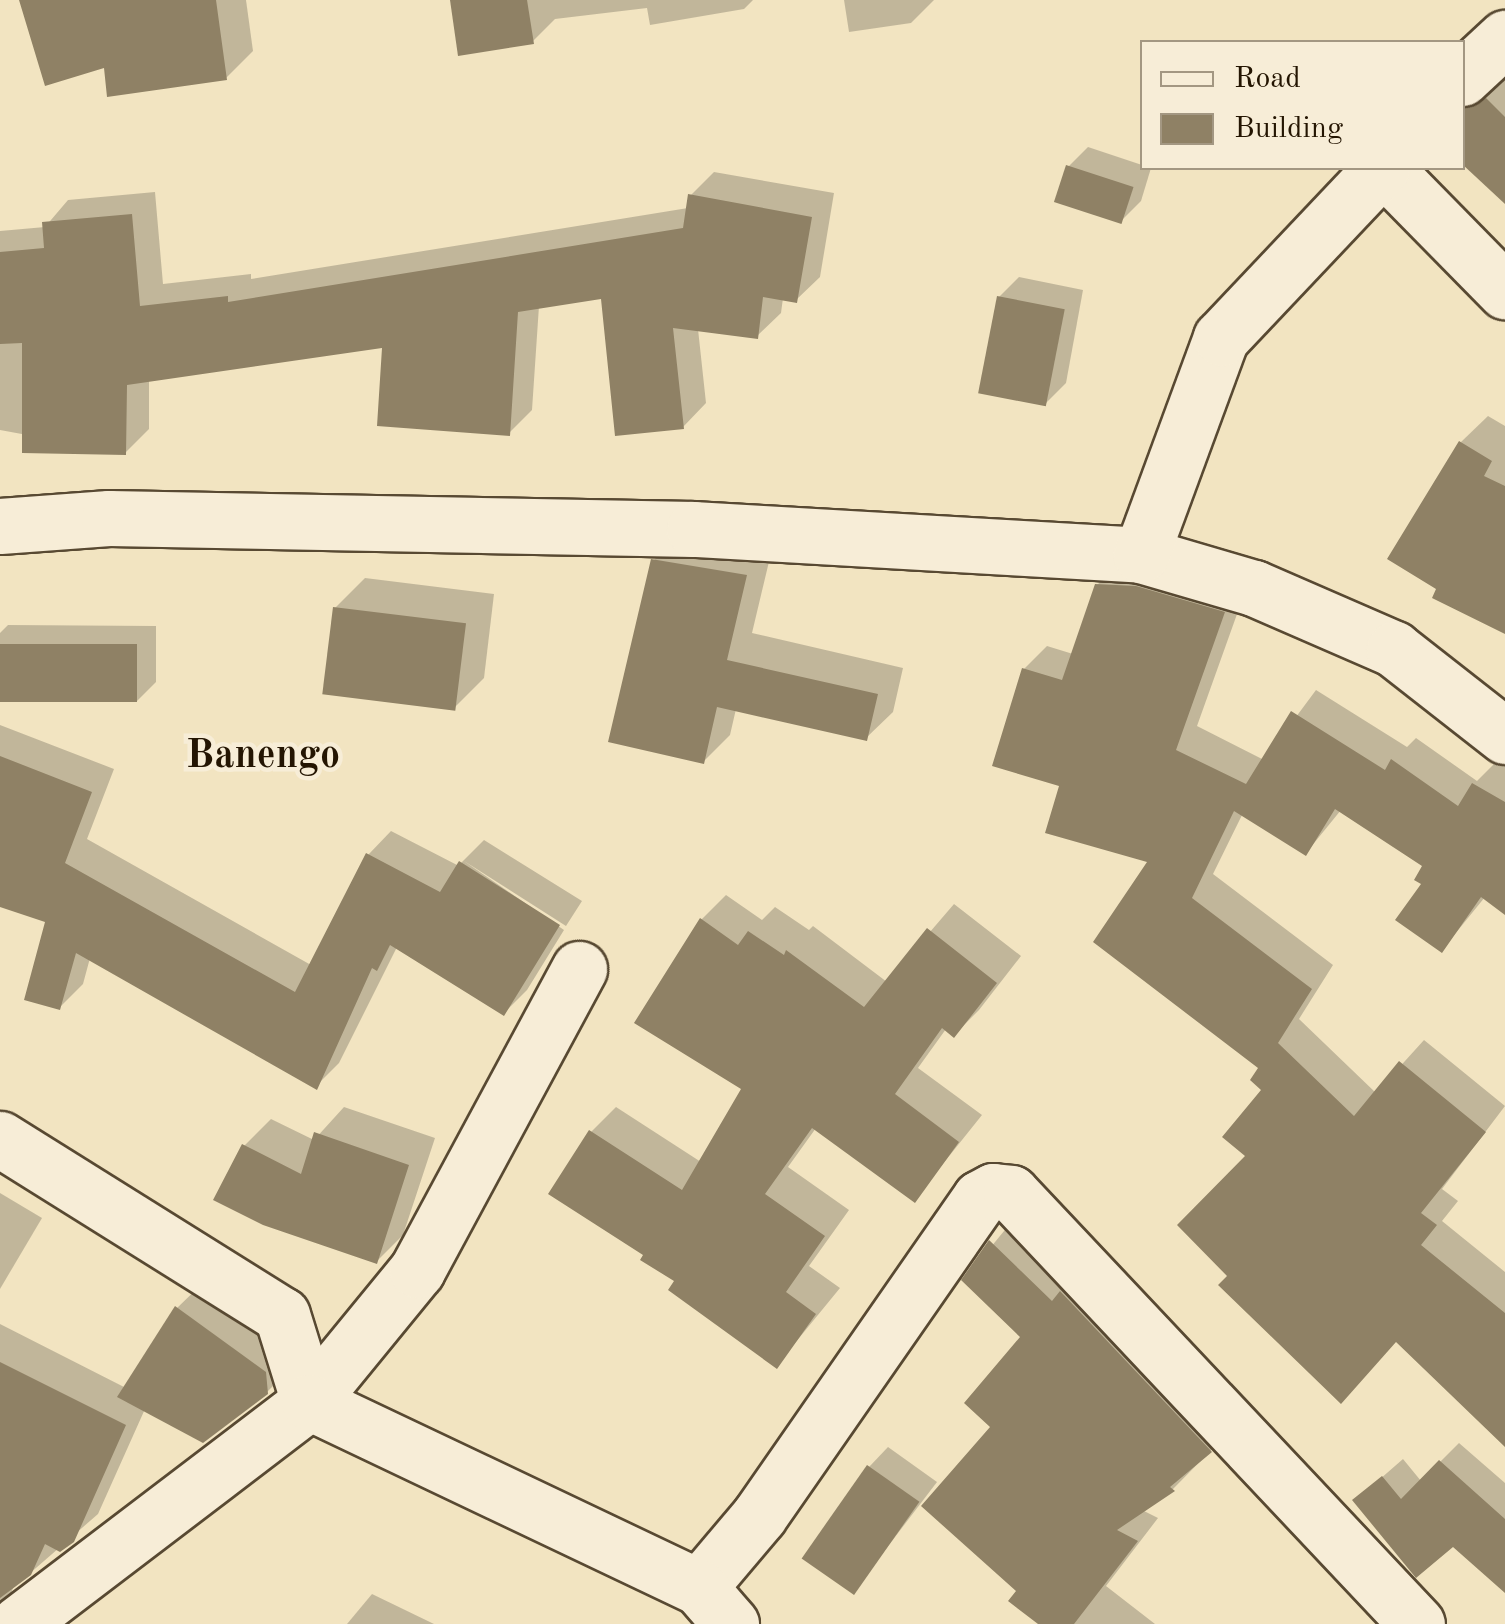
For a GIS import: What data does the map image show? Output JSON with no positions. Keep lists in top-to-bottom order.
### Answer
{
  "districts": ["Banengo"],
  "legend": ["Road", "Building"]
}
